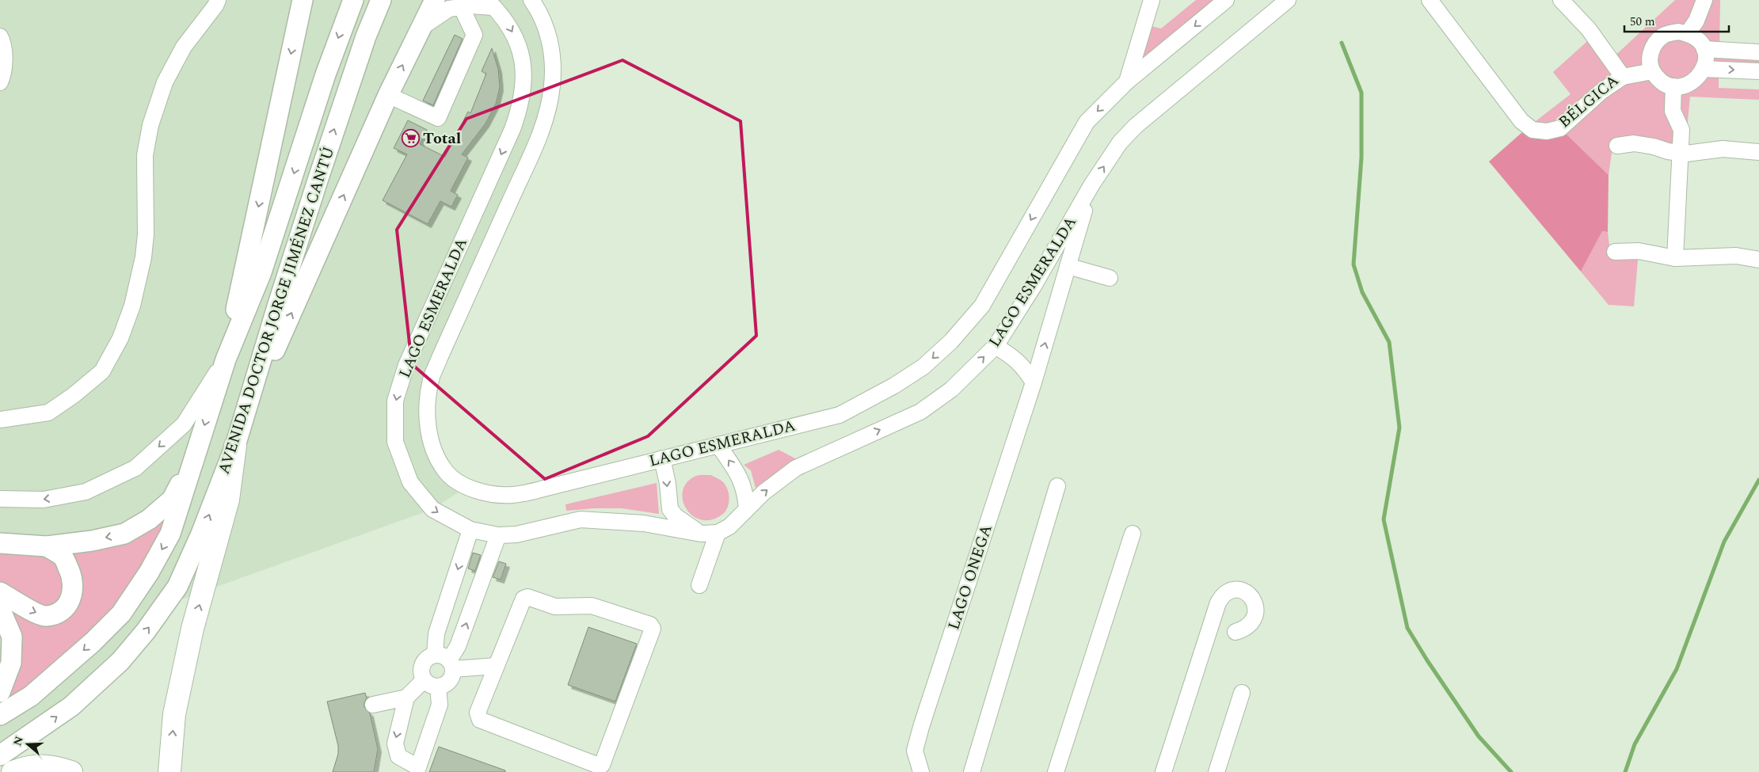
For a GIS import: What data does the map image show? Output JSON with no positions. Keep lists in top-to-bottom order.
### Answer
{
  "streets": {
    "main road": ["AVENIDA DOCTOR JORGE JIMÉNEZ CANTÚ"],
    "street": ["BÉLGICA", "LAGO ESMERALDA", "LAGO ONEGA"]
  },
  "crossings": [
    ["LAGO ESMERALDA", "LAGO ONEGA"]
  ],
  "places": {
    "supermarket": ["Total"]
  },
  "scale_bar": "50 m",
  "north": "left"
}
